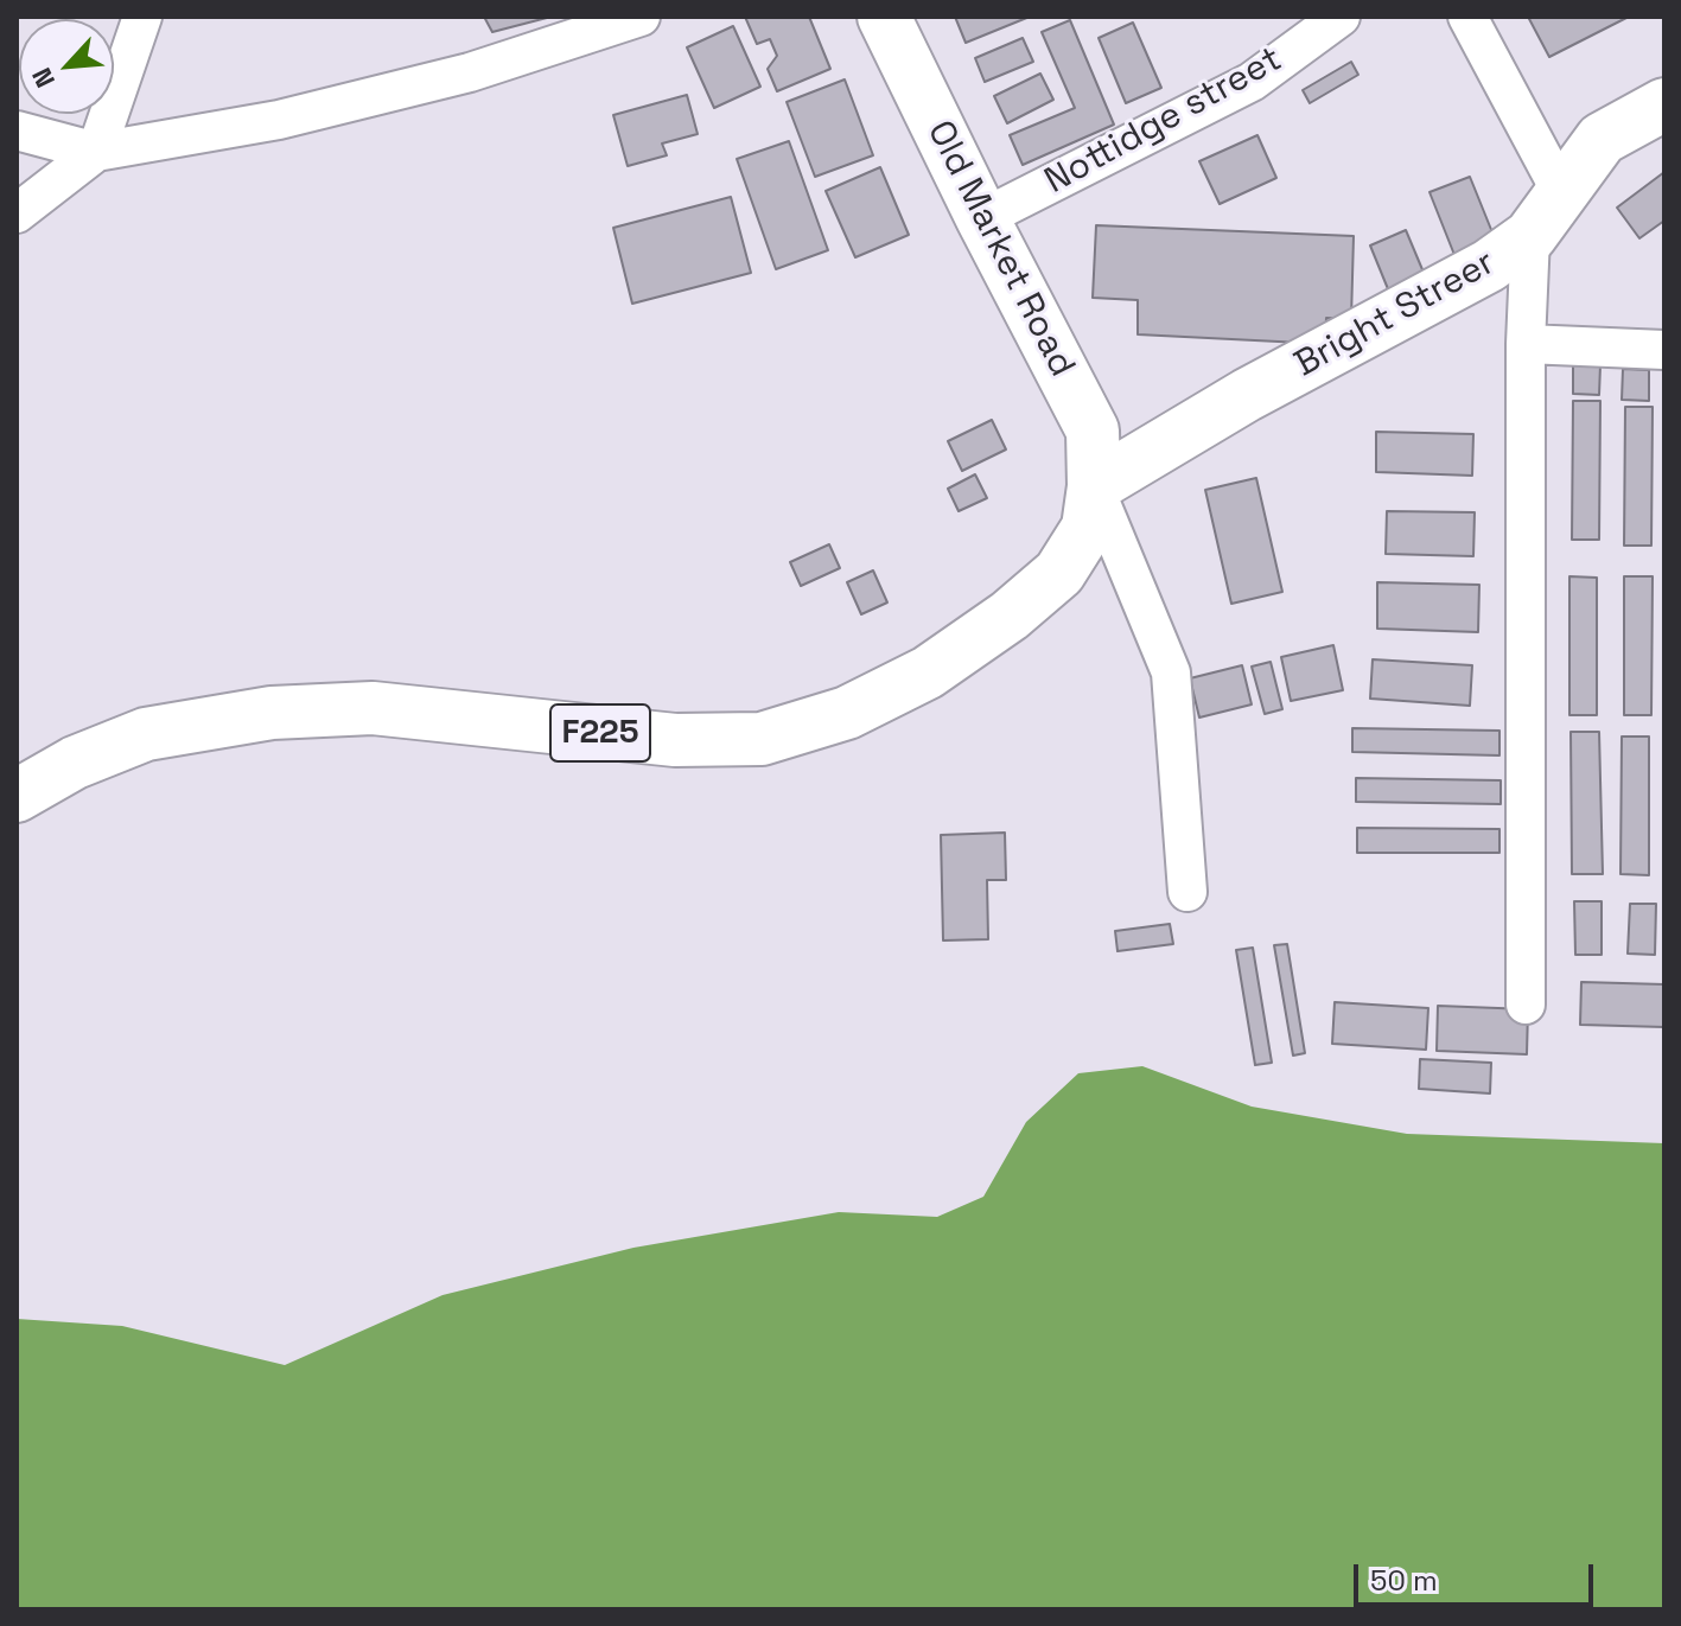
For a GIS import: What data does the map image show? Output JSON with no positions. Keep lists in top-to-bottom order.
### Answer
{
  "streets": {
    "main road": ["Old Market Road", "Bright Streer", "F225"],
    "street": ["Nottidge street"]
  },
  "crossings": [
    ["Nottidge street", "Old Market Road"],
    ["Old Market Road", "Bright Streer"],
    ["Old Market Road", "F225"],
    ["Bright Streer", "F225"]
  ],
  "scale_bar": "50 m",
  "north": "bottom left"
}
